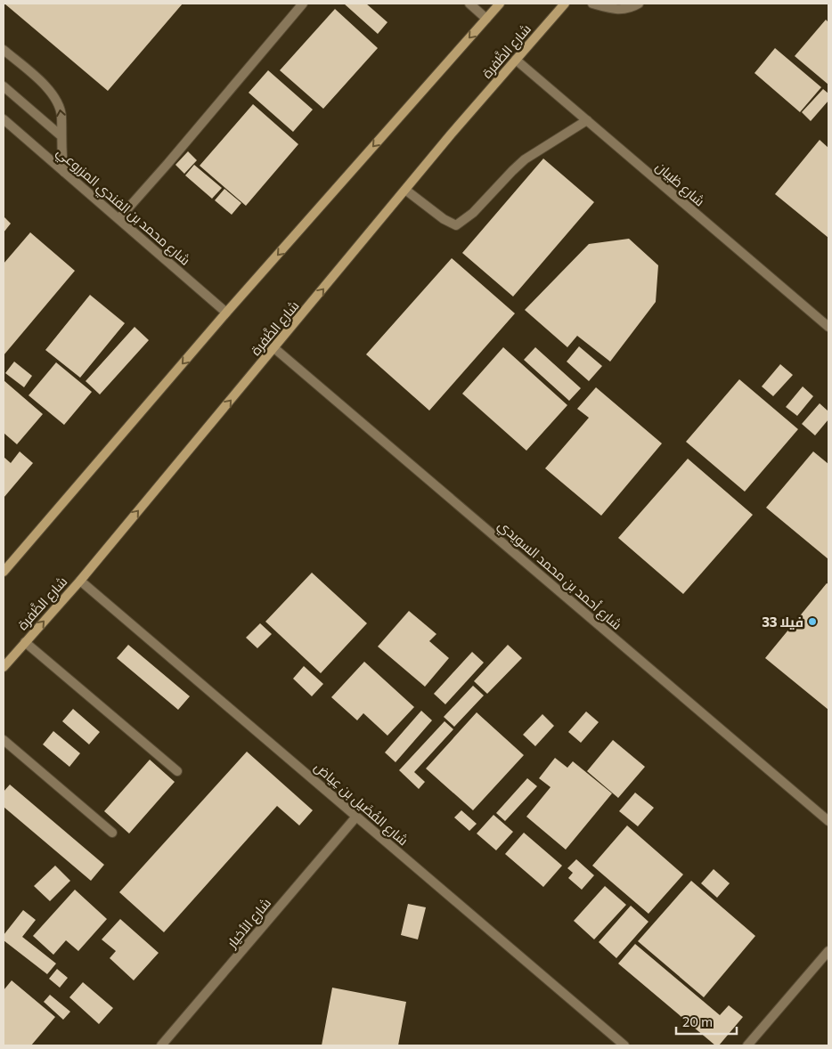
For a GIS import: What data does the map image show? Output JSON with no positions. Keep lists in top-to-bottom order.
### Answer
{
  "streets": {
    "main road": ["شارع الظَّفرة"],
    "street": [
      "شارع ظبيان",
      "شارع محمد بن الفندي المزروعي",
      "شارع أحمد بن محمد السويدي",
      "شارع الفُضَيل بن عِياض",
      "شارع الأخيار"
    ]
  },
  "crossings": [
    ["شارع الظَّفرة", "شارع ظبيان"],
    ["شارع الظَّفرة", "شارع أحمد بن محمد السويدي"],
    ["شارع الظَّفرة", "شارع الفُضَيل بن عِياض"],
    ["شارع الفُضَيل بن عِياض", "شارع الأخيار"]
  ],
  "places": ["فيلا 33"],
  "scale_bar": "20 m"
}
